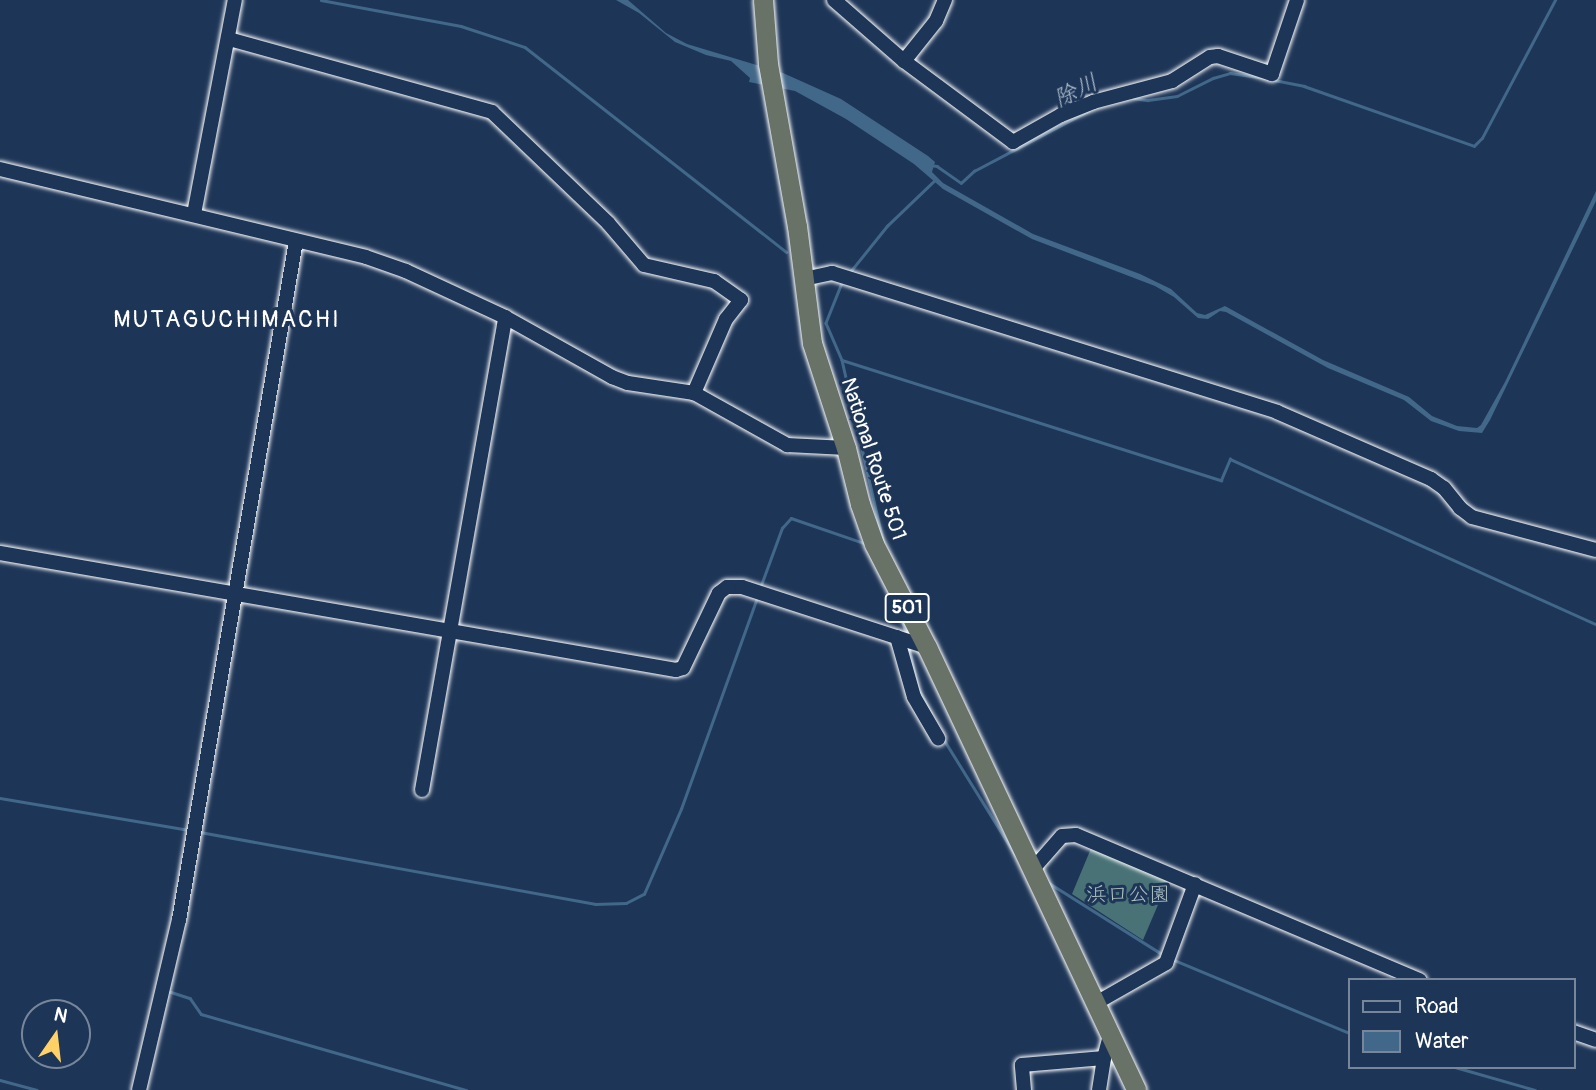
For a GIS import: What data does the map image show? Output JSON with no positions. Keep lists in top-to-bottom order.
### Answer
{
  "streets": {
    "highway": ["National Route 501", "501"]
  },
  "districts": ["MUTAGUCHIMACHI"],
  "water": ["除川"],
  "parks": ["浜口公園"],
  "legend": ["Road", "Water"],
  "north": "top"
}
